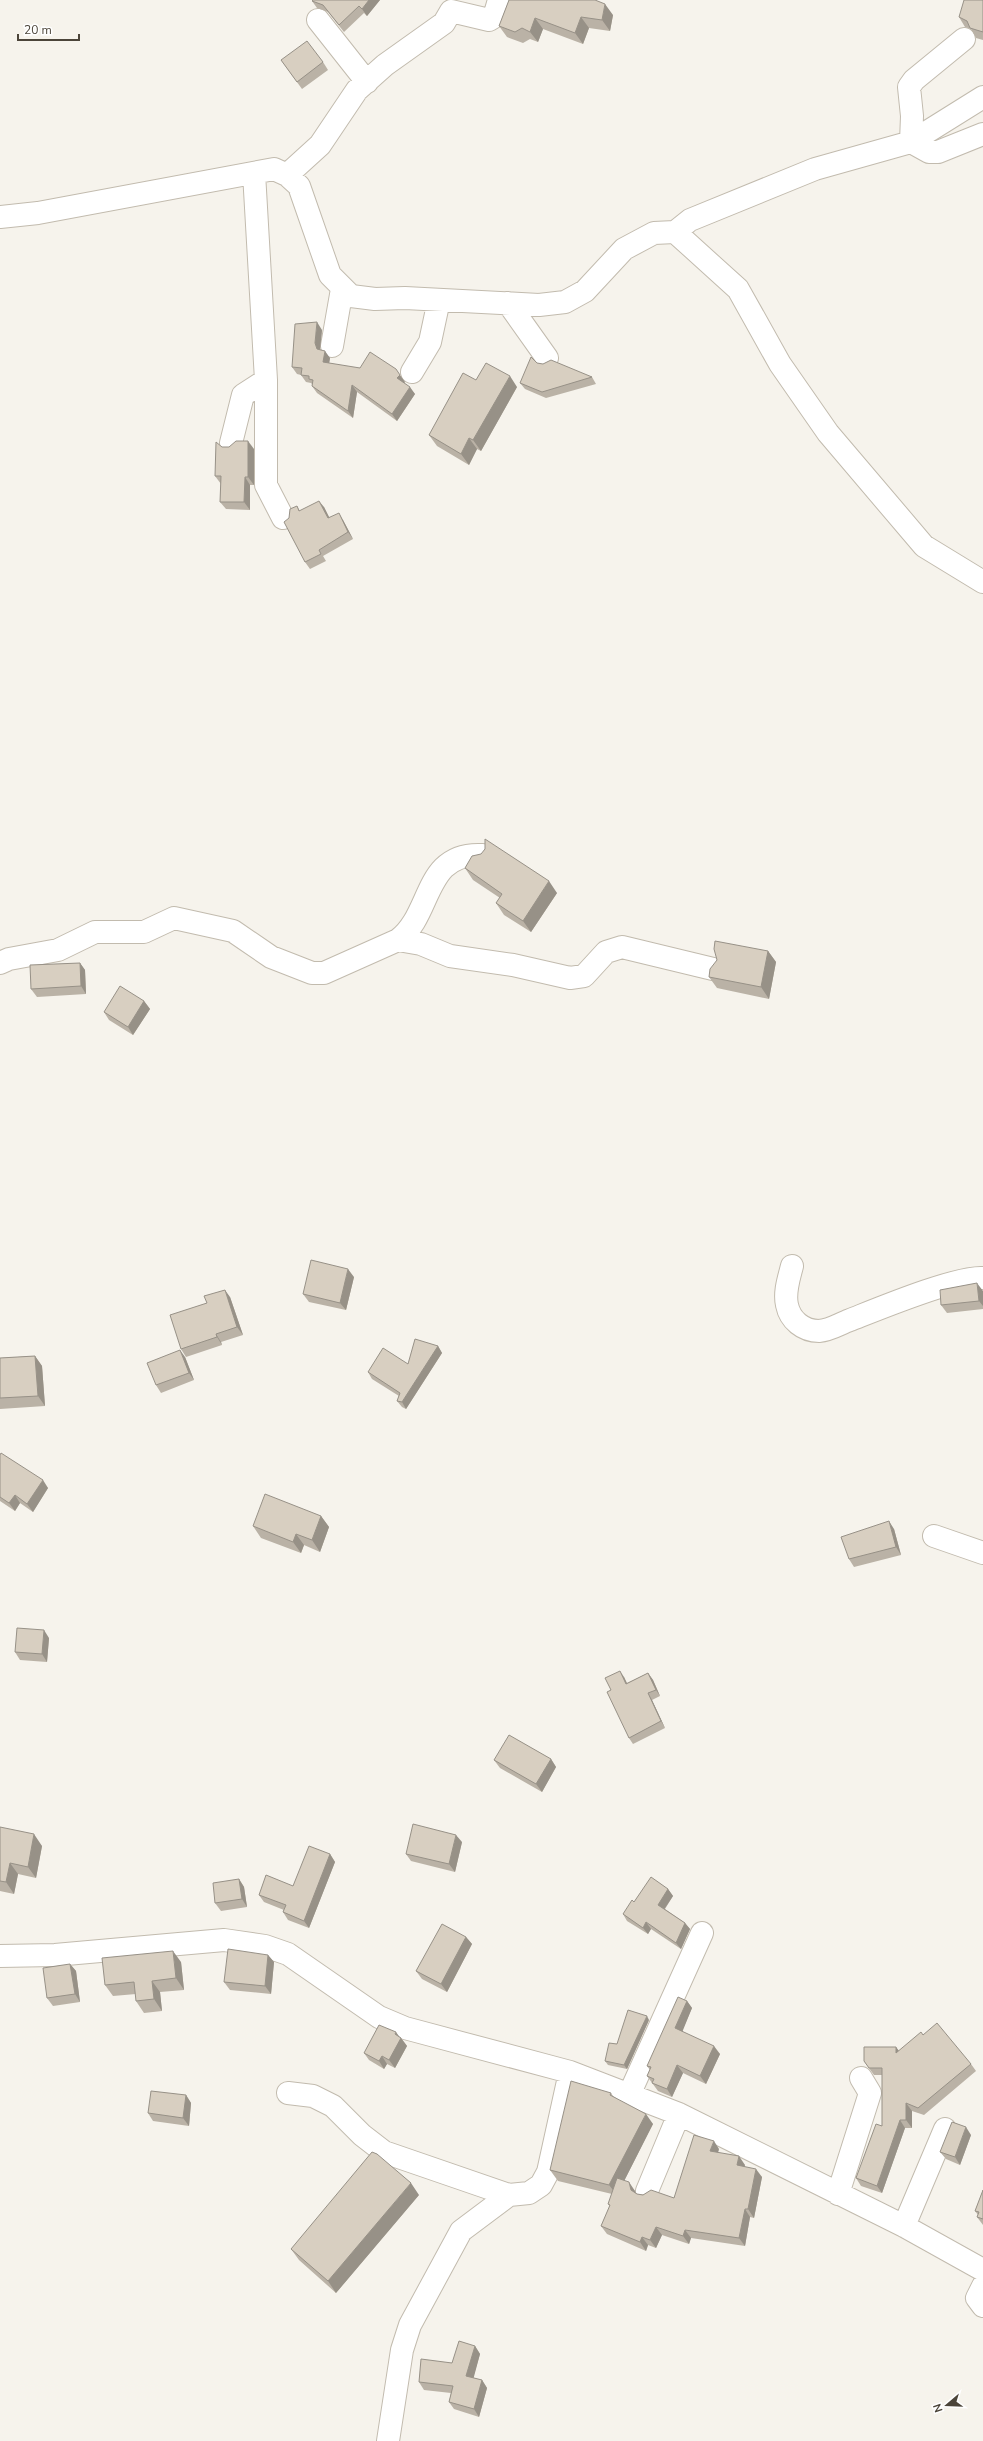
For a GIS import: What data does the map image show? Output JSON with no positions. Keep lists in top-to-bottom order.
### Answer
{
  "scale_bar": "20 m",
  "north": "left"
}
